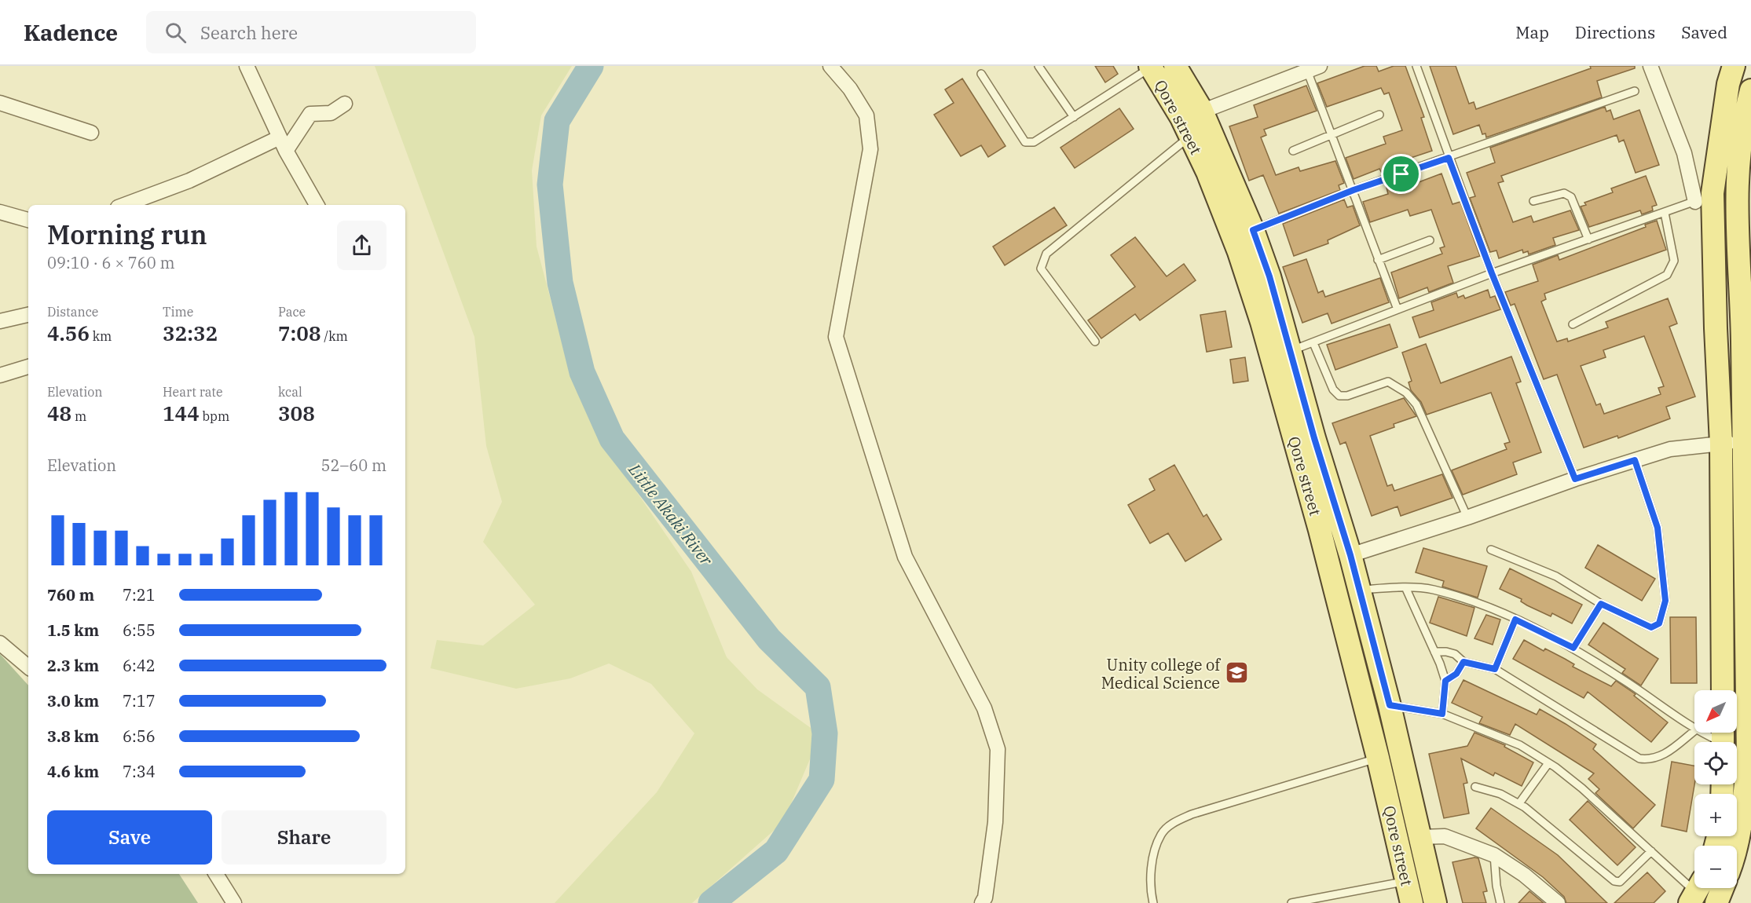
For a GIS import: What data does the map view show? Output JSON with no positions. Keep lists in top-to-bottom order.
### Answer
{
  "streets": {
    "main road": ["Qore street"]
  },
  "water": ["Little Akaki River"],
  "places": {
    "school or university": ["Unity college of Medical Science"]
  },
  "north": "bottom left",
  "page": {
    "header": "Kadence",
    "search": "Search here",
    "nav": ["Map", "Directions", "Saved"],
    "heading": ["Morning run", "09:10 · 6 × 760 m"],
    "stats": [
      ["Distance", "4.56 km"],
      ["Time", "32:32"],
      ["Pace", "7:08 /km"],
      ["Elevation", "48 m"],
      ["Heart rate", "144 bpm"],
      ["kcal", "308"]
    ],
    "chart": ["Elevation", "52–60 m"],
    "list": [
      {
        "name": "760 m",
        "note": "7:21"
      },
      {
        "name": "1.5 km",
        "note": "6:55"
      },
      {
        "name": "2.3 km",
        "note": "6:42"
      },
      {
        "name": "3.0 km",
        "note": "7:17"
      },
      {
        "name": "3.8 km",
        "note": "6:56"
      },
      {
        "name": "4.6 km",
        "note": "7:34"
      }
    ],
    "map_buttons": ["+", "−"],
    "buttons": ["Save", "Share"]
  }
}
